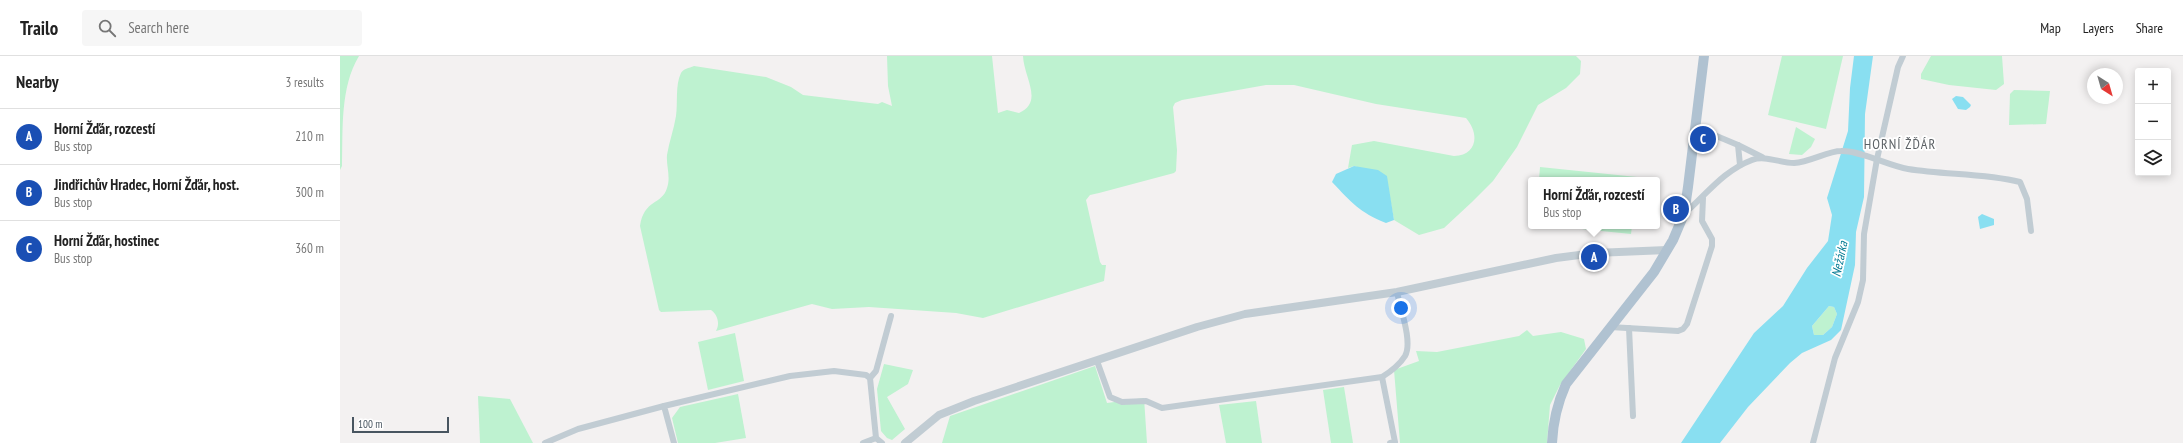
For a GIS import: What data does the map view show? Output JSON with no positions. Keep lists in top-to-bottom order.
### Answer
{
  "districts": ["HORNÍ ŽĎÁR"],
  "water": ["Nežárka"],
  "scale_bar": "100 m",
  "north": "bottom right",
  "page": {
    "header": "Trailo",
    "search": "Search here",
    "nav": ["Map", "Layers", "Share"],
    "heading": ["Nearby", "3 results"],
    "map_buttons": ["+", "−"],
    "list": [
      {
        "mark": "A",
        "name": "Horní Žďár, rozcestí",
        "note": "Bus stop",
        "value": "210 m"
      },
      {
        "mark": "B",
        "name": "Jindřichův Hradec, Horní Žďár, host.",
        "note": "Bus stop",
        "value": "300 m"
      },
      {
        "mark": "C",
        "name": "Horní Žďár, hostinec",
        "note": "Bus stop",
        "value": "360 m"
      }
    ],
    "pins": ["C", "B", "A"],
    "popup": ["Horní Žďár, rozcestí", "Bus stop"],
    "scale": "100 m"
  }
}
